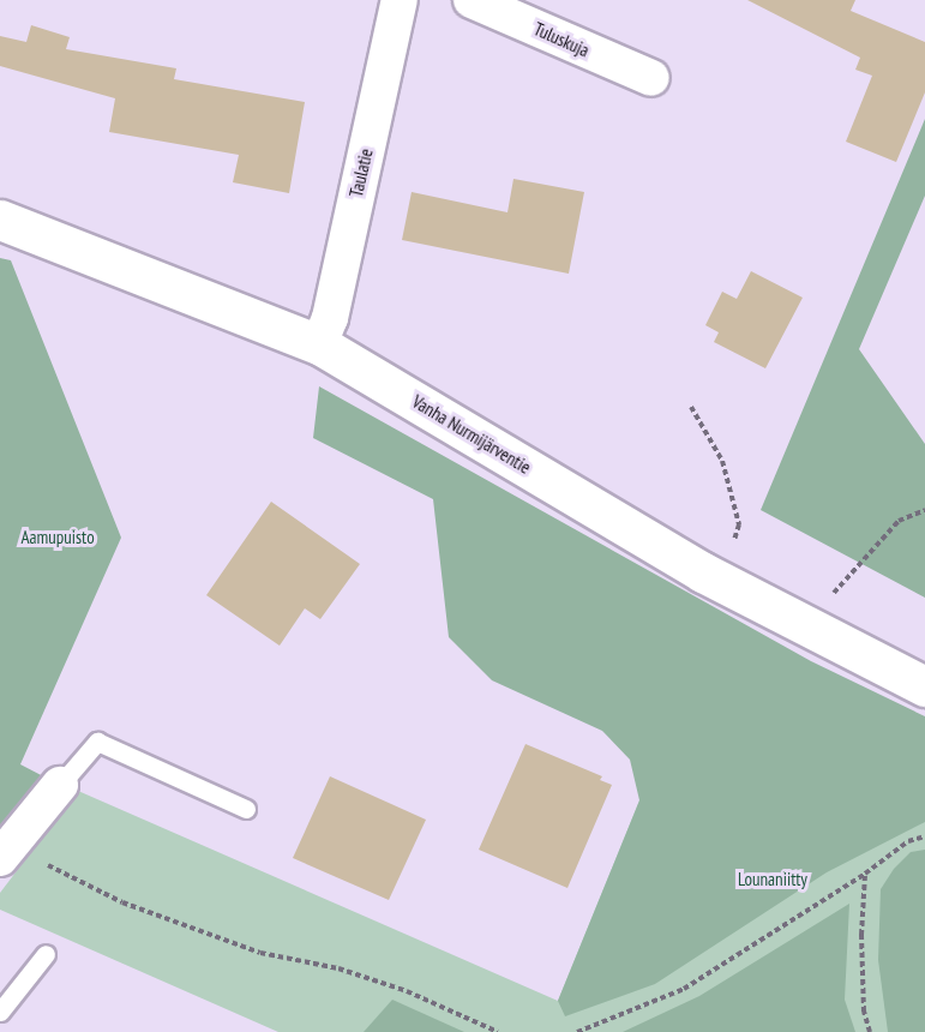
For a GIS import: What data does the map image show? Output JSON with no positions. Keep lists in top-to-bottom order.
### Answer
{
  "streets": {
    "street": ["Tuluskuja", "Taulatie", "Vanha Nurmijärventie"]
  },
  "crossings": [
    ["Taulatie", "Vanha Nurmijärventie"]
  ],
  "parks": ["Aamupuisto", "Lounaniitty"]
}
